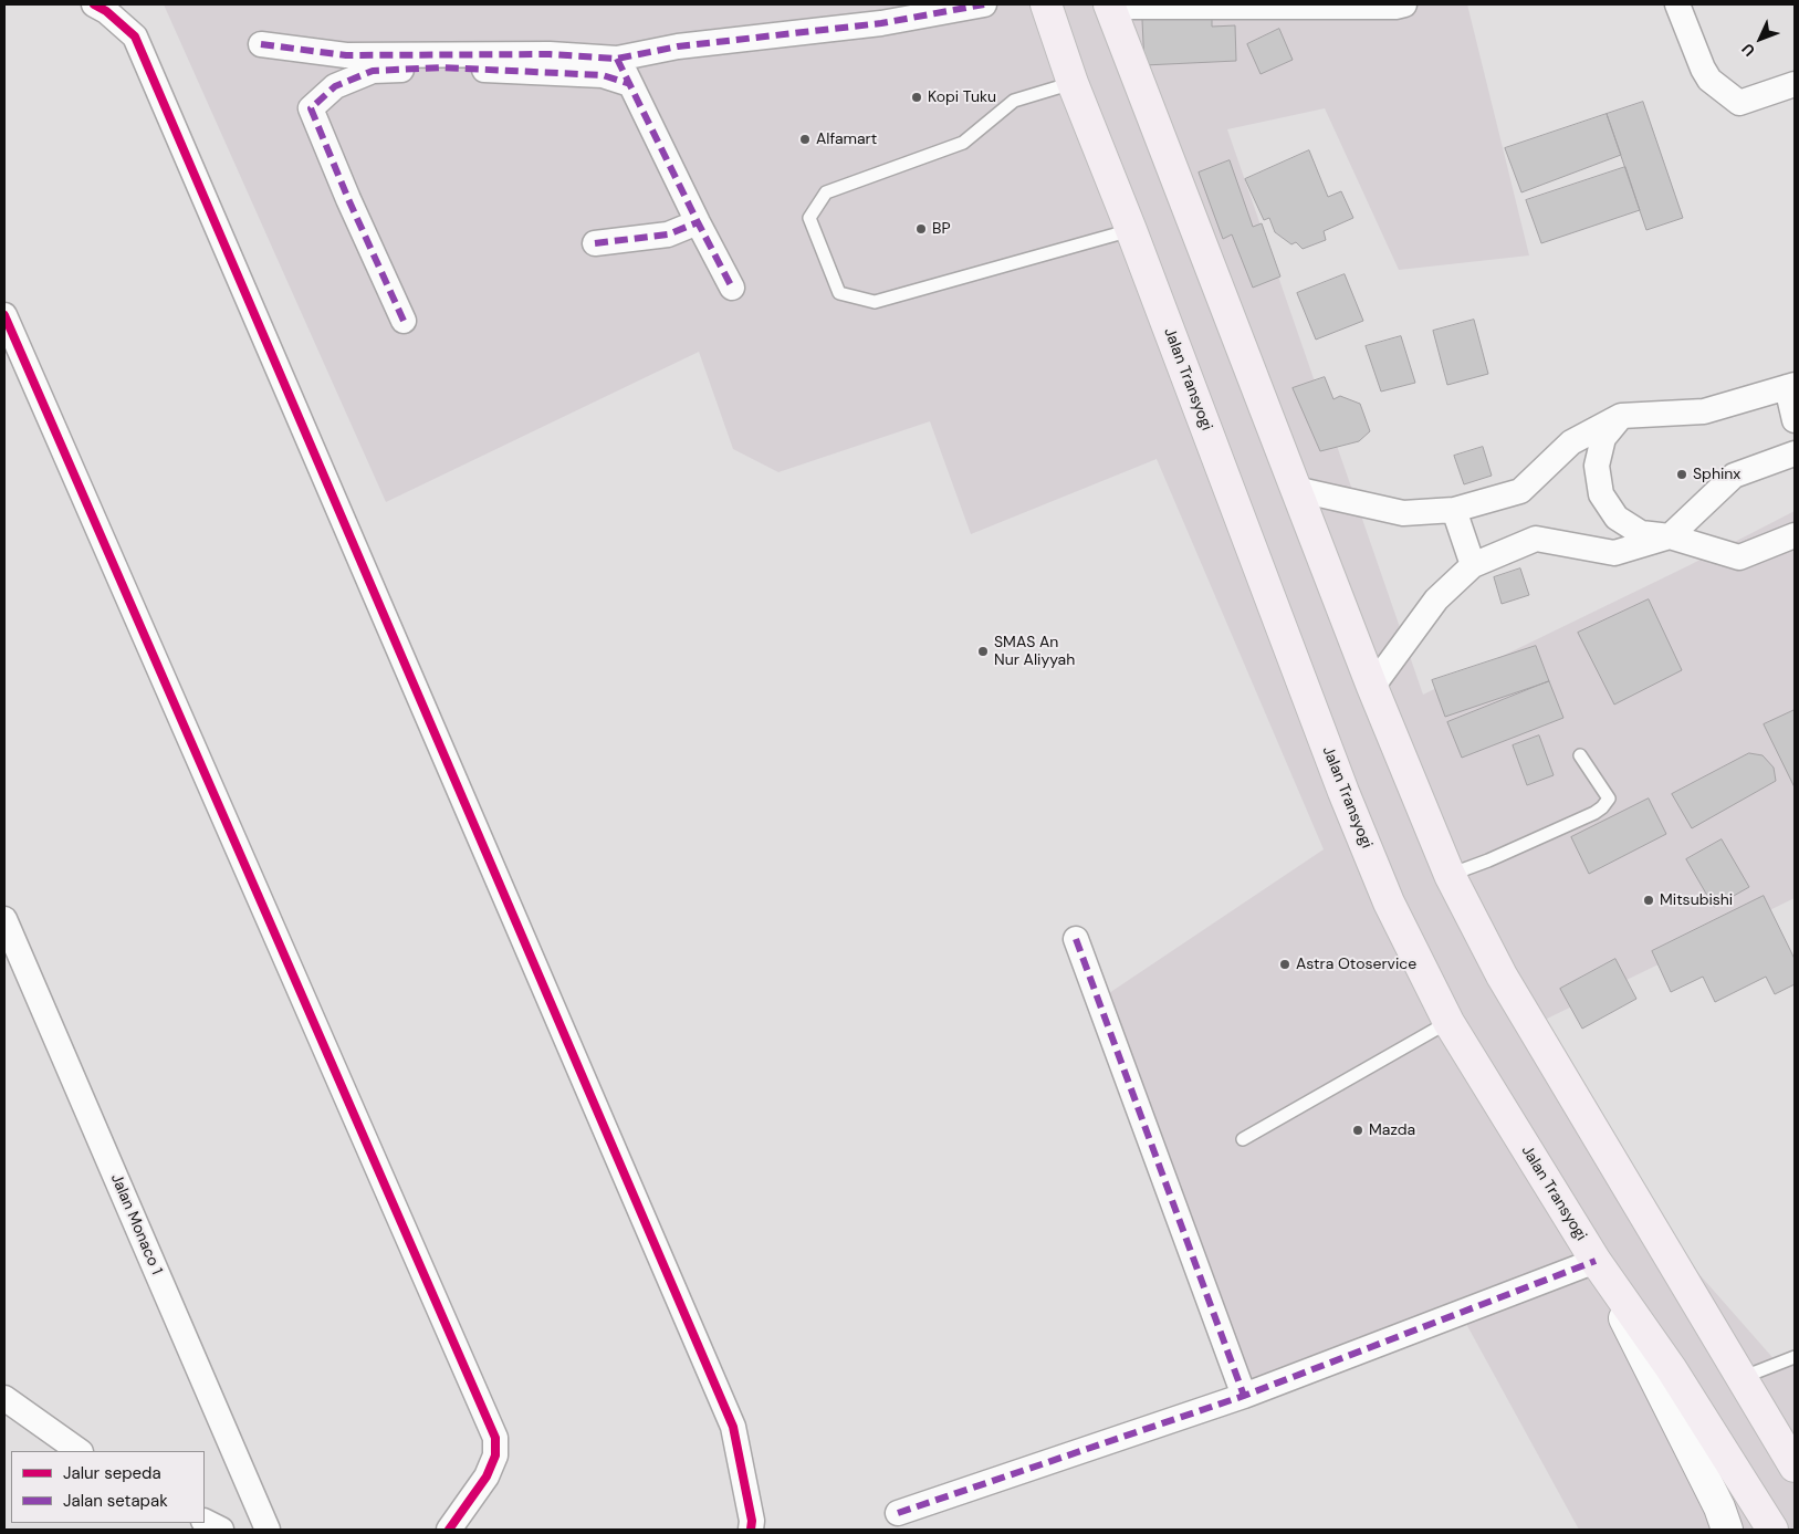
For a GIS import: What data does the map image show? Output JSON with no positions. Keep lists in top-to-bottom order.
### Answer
{
  "streets": {
    "highway": ["Jalan Transyogi"],
    "street": ["Jalan Monaco 1"]
  },
  "places": [
    "Kopi Tuku",
    "Alfamart",
    "BP",
    "Sphinx",
    "SMAS An Nur Aliyyah",
    "Mitsubishi",
    "Astra Otoservice",
    "Mazda"
  ],
  "legend": ["Jalur sepeda", "Jalan setapak"],
  "north": "bottom left"
}
